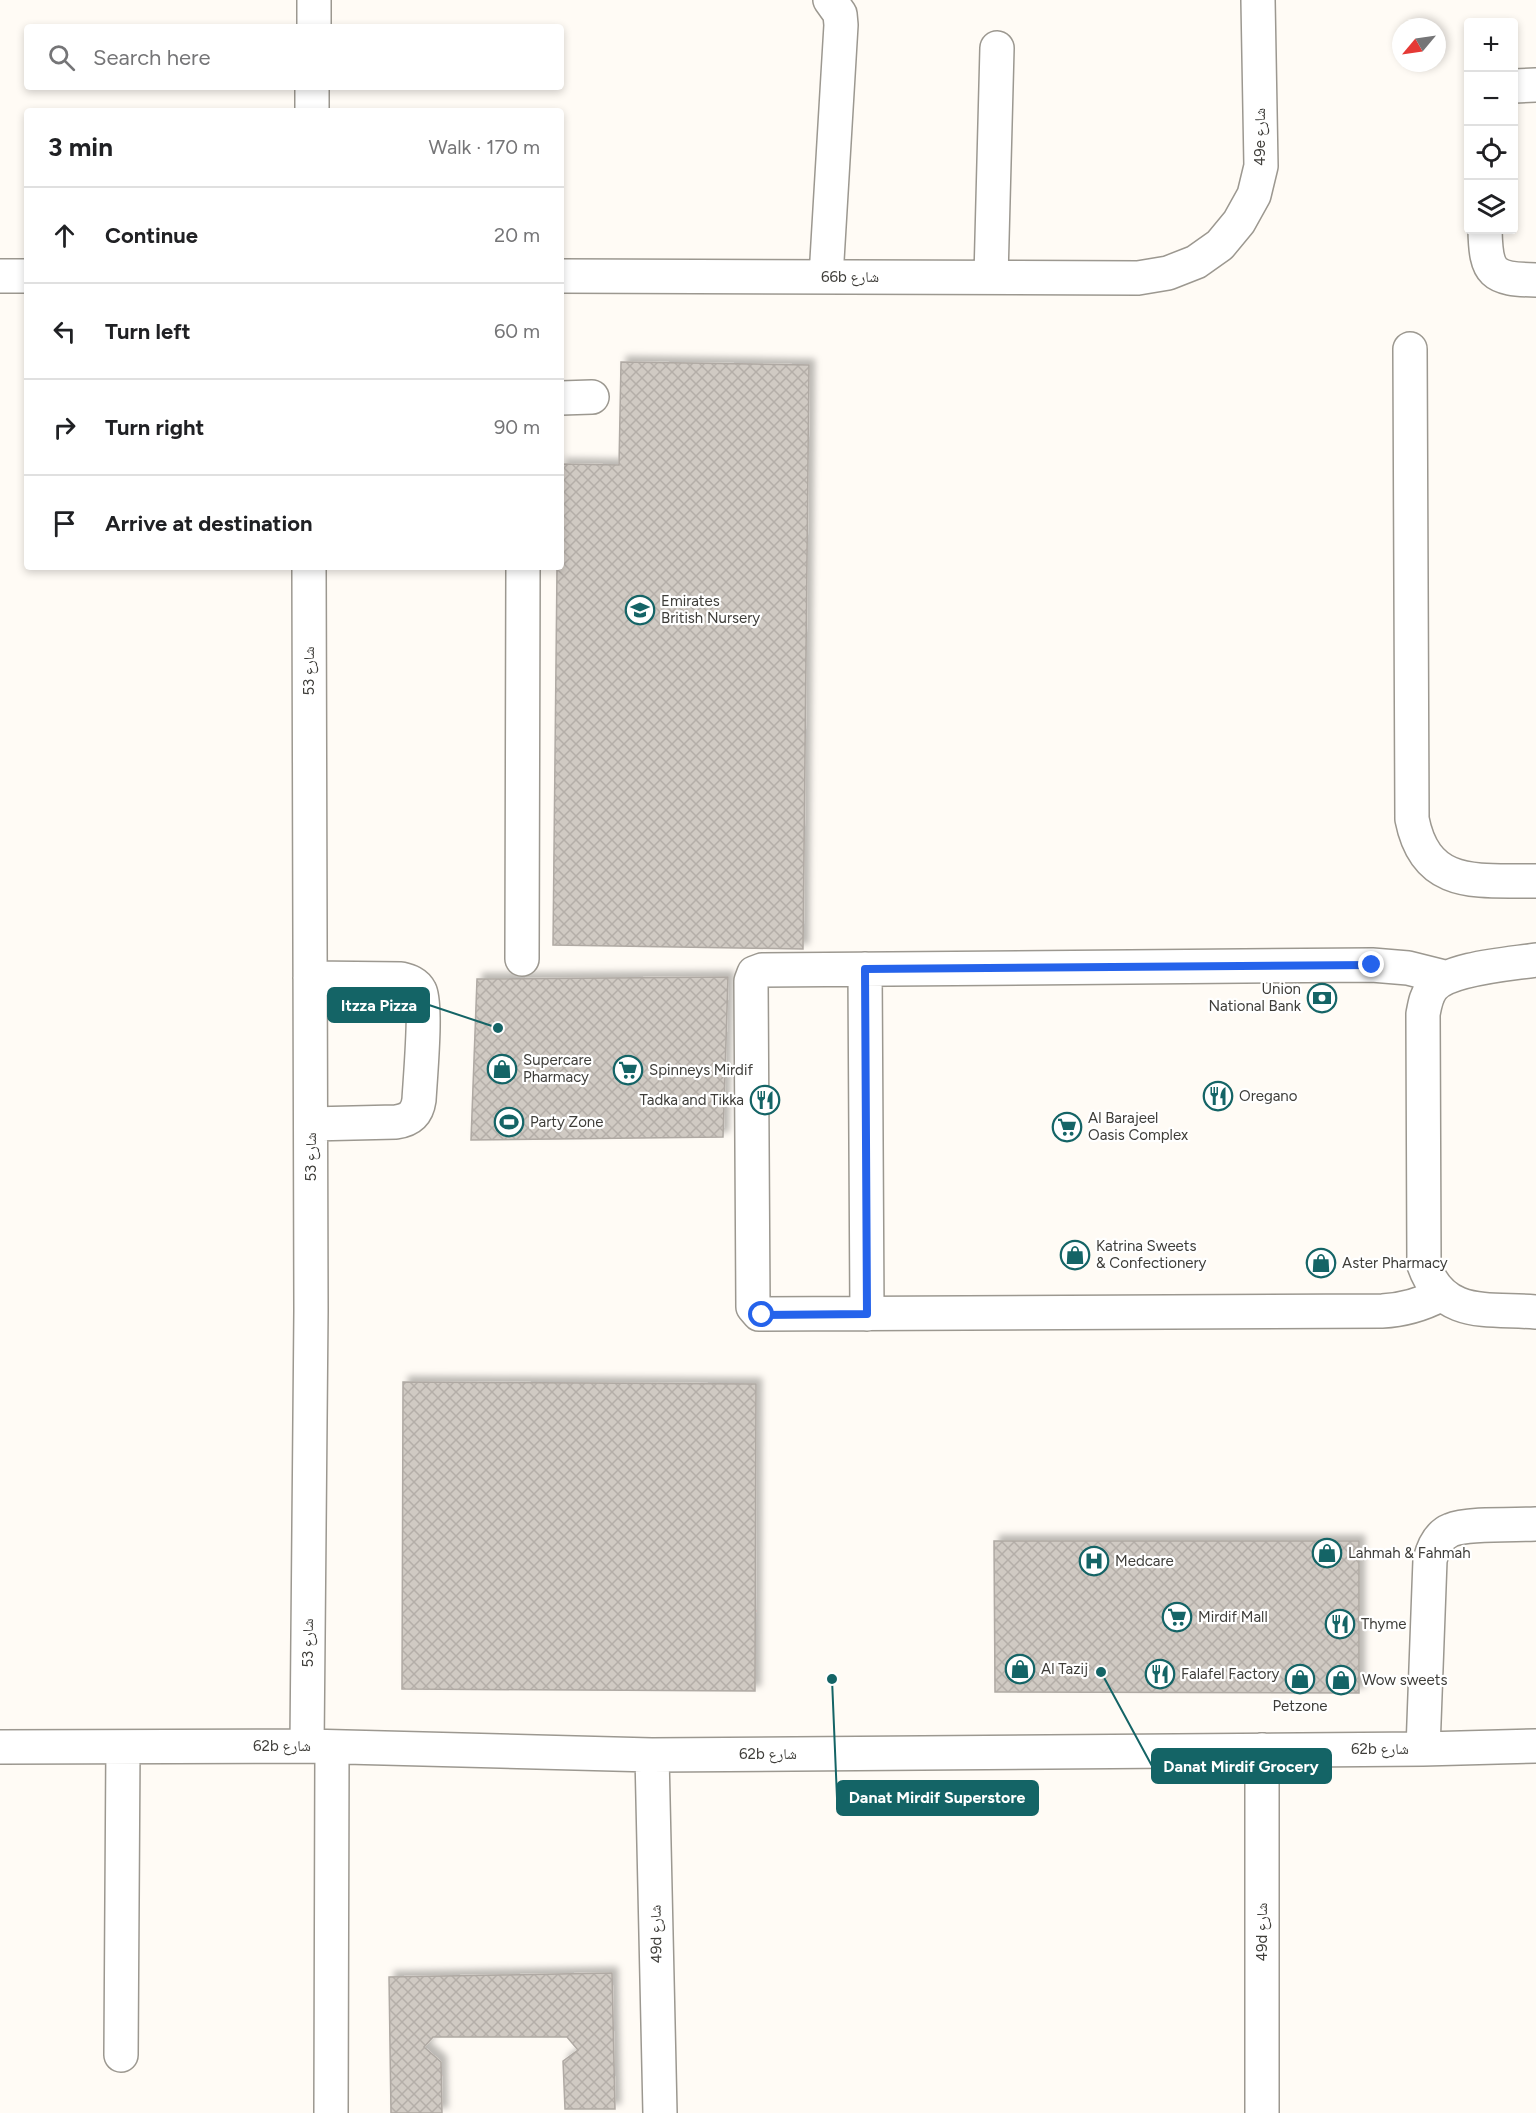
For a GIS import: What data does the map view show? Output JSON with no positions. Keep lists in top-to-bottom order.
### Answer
{
  "streets": {
    "street": [
      "49e شارع",
      "66b شارع",
      "شارع 53",
      "62b شارع",
      "49d شارع"
    ]
  },
  "crossings": [
    ["49e شارع", "66b شارع"],
    ["شارع 53", "62b شارع"],
    ["62b شارع", "49d شارع"]
  ],
  "places": {
    "school or university": ["Emirates British Nursery"],
    "bank": ["Union National Bank"],
    "other": ["Itzza Pizza", "Danat Mirdif Grocery", "Danat Mirdif Superstore"],
    "shop": [
      "Supercare Pharmacy",
      "Katrina Sweets & Confectionery",
      "Aster Pharmacy",
      "Lahmah & Fahmah",
      "Al Tazij",
      "Petzone",
      "Wow sweets"
    ],
    "supermarket": ["Spinneys Mirdif", "Al Barajeel Oasis Complex", "Mirdif Mall"],
    "restaurant": [
      "Oregano",
      "Tadka and Tikka",
      "Thyme",
      "Falafel Factory"
    ],
    "sports": ["Party Zone"],
    "hospital": ["Medcare"]
  },
  "north": "bottom left",
  "page": {
    "map_buttons": ["+", "−"],
    "search": "Search here",
    "heading": ["3 min", "Walk · 170 m"],
    "list": [
      ["Continue", "20 m"],
      ["Turn left", "60 m"],
      ["Turn right", "90 m"],
      "Arrive at destination"
    ]
  }
}
